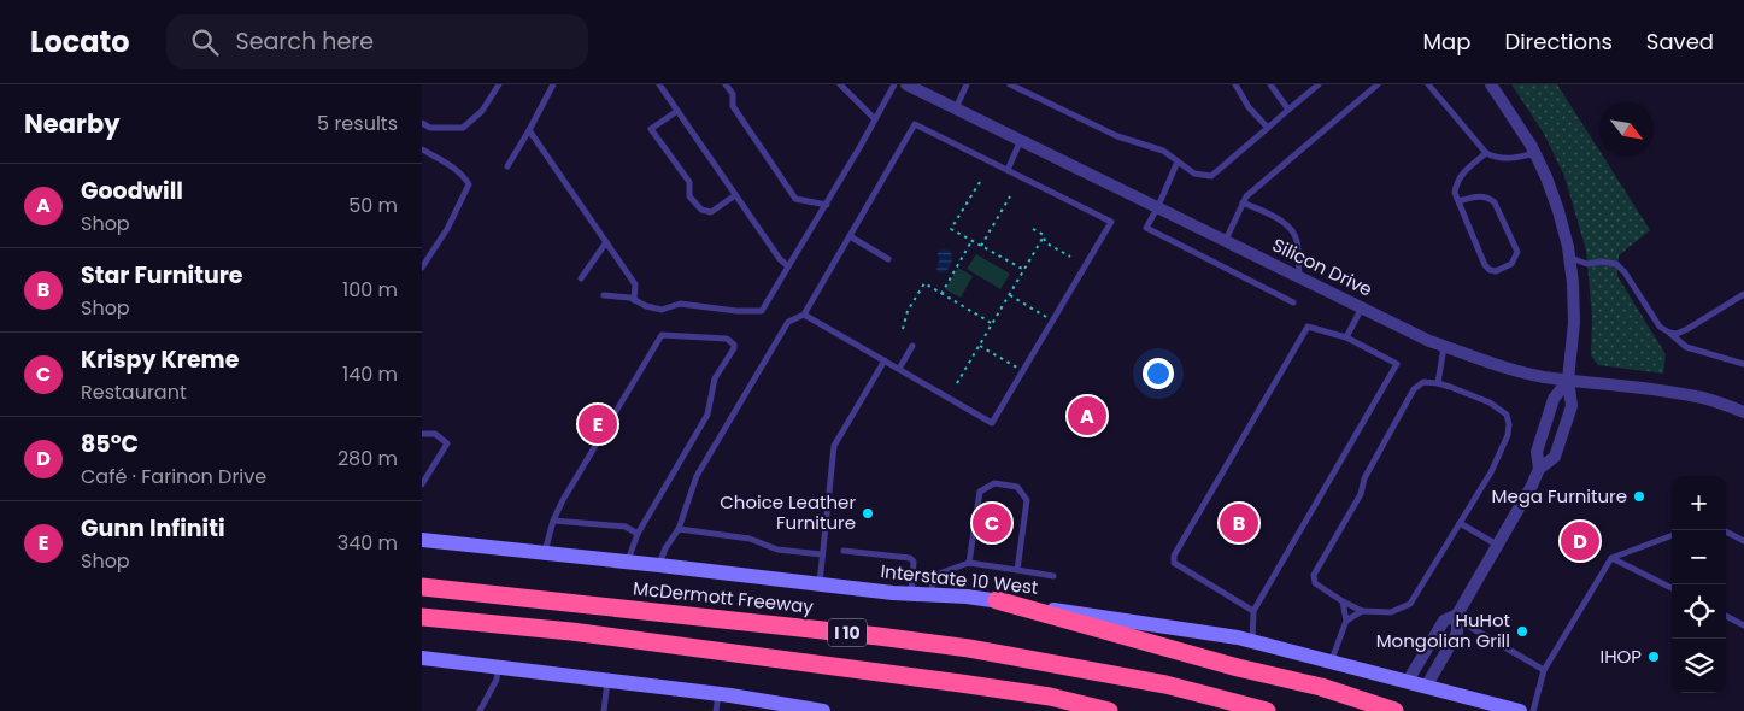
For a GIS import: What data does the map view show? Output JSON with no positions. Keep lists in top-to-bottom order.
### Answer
{
  "streets": {
    "highway": ["McDermott Freeway", "I 10"],
    "main road": ["Interstate 10 West"],
    "street": ["Silicon Drive"]
  },
  "places": [
    "Mega Furniture",
    "Choice Leather Furniture",
    "HuHot Mongolian Grill",
    "IHOP"
  ],
  "north": "bottom right",
  "page": {
    "header": "Locato",
    "search": "Search here",
    "nav": ["Map", "Directions", "Saved"],
    "heading": ["Nearby", "5 results"],
    "list": [
      {
        "mark": "A",
        "name": "Goodwill",
        "note": "Shop",
        "value": "50 m"
      },
      {
        "mark": "B",
        "name": "Star Furniture",
        "note": "Shop",
        "value": "100 m"
      },
      {
        "mark": "C",
        "name": "Krispy Kreme",
        "note": "Restaurant",
        "value": "140 m"
      },
      {
        "mark": "D",
        "name": "85°C",
        "note": "Café · Farinon Drive",
        "value": "280 m"
      },
      {
        "mark": "E",
        "name": "Gunn Infiniti",
        "note": "Shop",
        "value": "340 m"
      }
    ],
    "pins": [
      "A",
      "E",
      "B",
      "C",
      "D"
    ],
    "map_buttons": ["+", "−"]
  }
}
